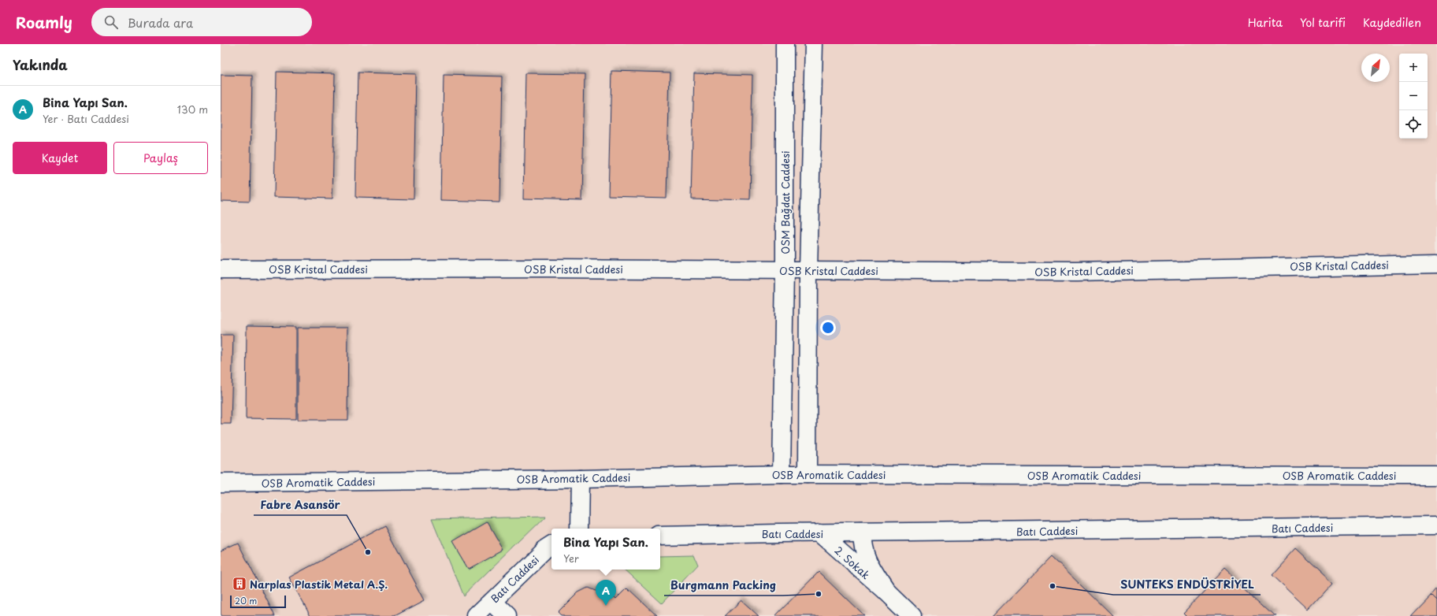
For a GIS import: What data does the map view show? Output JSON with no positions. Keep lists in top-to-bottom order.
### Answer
{
  "streets": {
    "street": [
      "OSM Bağdat Caddesi",
      "OSB Kristal Caddesi",
      "OSB Aromatik Caddesi",
      "Batı Caddesi",
      "2. Sokak"
    ]
  },
  "crossings": [
    ["OSM Bağdat Caddesi", "OSB Kristal Caddesi"],
    ["OSM Bağdat Caddesi", "OSB Aromatik Caddesi"],
    ["Batı Caddesi", "2. Sokak"]
  ],
  "places": {
    "other": ["Fabre Asansör", "SUNTEKS ENDÜSTRİYEL", "Burgmann Packing"],
    "building": ["Narplas Plastik Metal A.Ş."]
  },
  "scale_bar": "20 m",
  "north": "top right",
  "page": {
    "header": "Roamly",
    "search": "Burada ara",
    "nav": ["Harita", "Yol tarifi", "Kaydedilen"],
    "heading": "Yakında",
    "map_buttons": ["+", "−"],
    "list": [
      {
        "mark": "A",
        "name": "Bina Yapı San.",
        "note": "Yer · Batı Caddesi",
        "value": "130 m"
      }
    ],
    "buttons": ["Kaydet", "Paylaş"],
    "popup": ["Bina Yapı San.", "Yer"],
    "pins": "A",
    "scale": "20 m"
  }
}
